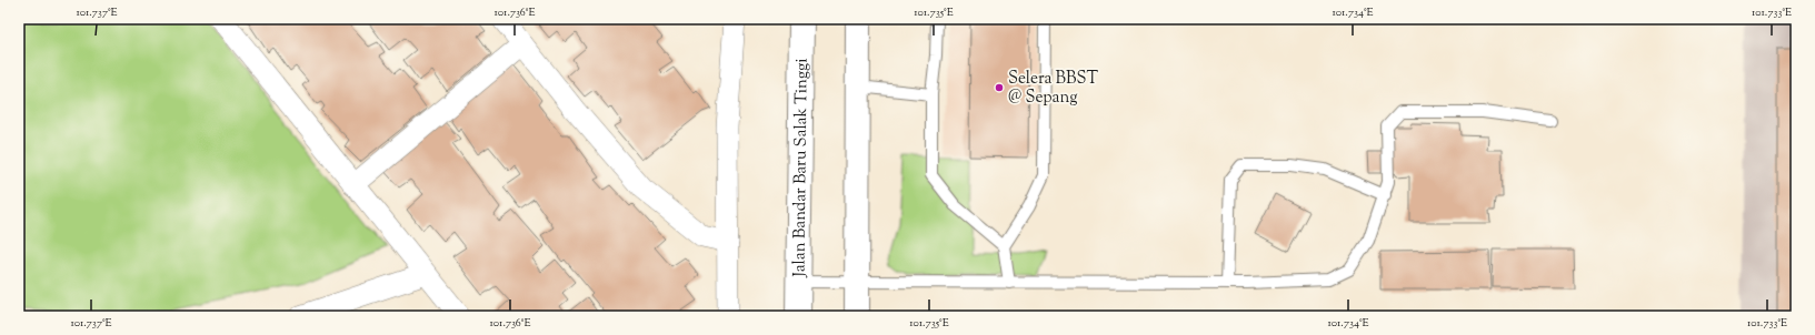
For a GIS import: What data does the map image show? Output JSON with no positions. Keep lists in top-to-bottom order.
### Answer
{
  "streets": {
    "main road": ["Jalan Bandar Baru Salak Tinggi"]
  },
  "places": ["Selera BBST @ Sepang"],
  "coordinates": [
    "101.737°E",
    "101.736°E",
    "101.735°E",
    "101.734°E",
    "101.733°E"
  ]
}
